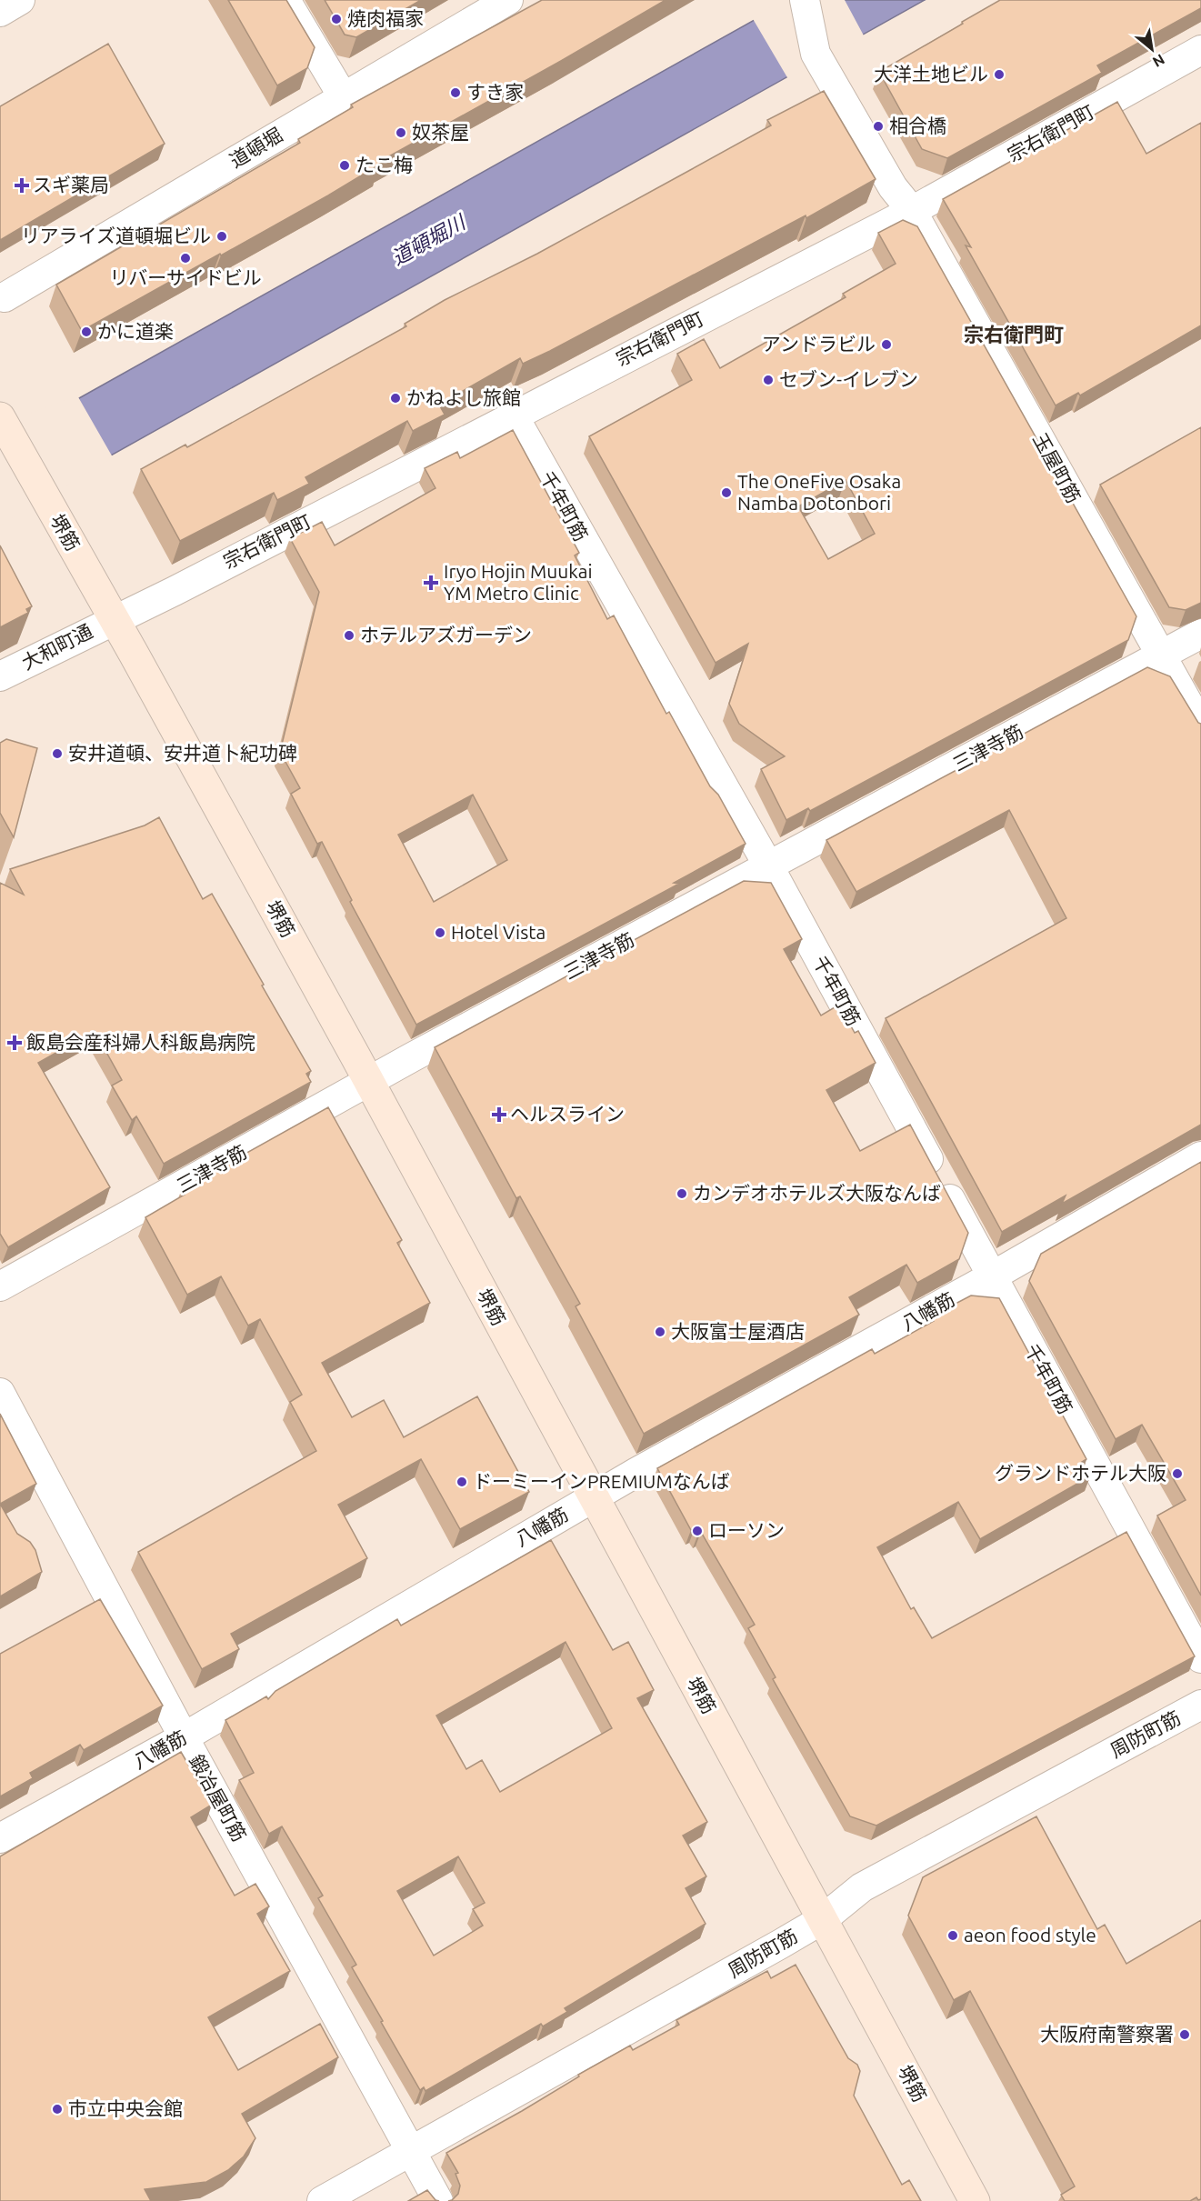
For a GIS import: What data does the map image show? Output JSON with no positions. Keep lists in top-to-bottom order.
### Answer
{
  "streets": {
    "main road": ["堺筋"],
    "street": [
      "宗右衛門町",
      "道頓堀",
      "玉屋町筋",
      "千年町筋",
      "大和町通",
      "三津寺筋",
      "八幡筋",
      "周防町筋",
      "鍛冶屋町筋"
    ]
  },
  "crossings": [
    ["宗右衛門町", "玉屋町筋"],
    ["宗右衛門町", "千年町筋"],
    ["宗右衛門町", "堺筋"],
    ["宗右衛門町", "大和町通"],
    ["玉屋町筋", "三津寺筋"],
    ["千年町筋", "三津寺筋"],
    ["千年町筋", "八幡筋"],
    ["堺筋", "大和町通"],
    ["堺筋", "三津寺筋"],
    ["堺筋", "八幡筋"],
    ["堺筋", "周防町筋"],
    ["八幡筋", "鍛冶屋町筋"],
    ["周防町筋", "鍛冶屋町筋"]
  ],
  "districts": ["宗右衛門町"],
  "water": ["道頓堀川"],
  "places": {
    "other": [
      "焼肉福家",
      "大洋土地ビル",
      "すき家",
      "相合橋",
      "奴茶屋",
      "たこ梅",
      "リアライズ道頓堀ビル",
      "リバーサイドビル",
      "かに道楽",
      "アンドラビル",
      "セブン-イレブン",
      "かねよし旅館",
      "The OneFive Osaka Namba Dotonbori",
      "ホテルアズガーデン",
      "安井道頓、安井道卜紀功碑",
      "Hotel Vista",
      "カンデオホテルズ大阪なんば",
      "大阪富士屋酒店",
      "グランドホテル大阪",
      "ドーミーインPREMIUMなんば",
      "ローソン",
      "aeon food style",
      "大阪府南警察署",
      "市立中央会館"
    ],
    "health": [
      "スギ薬局",
      "Iryo Hojin Muukai YM Metro Clinic",
      "飯島会産科婦人科飯島病院",
      "ヘルスライン"
    ]
  },
  "north": "bottom right"
}
